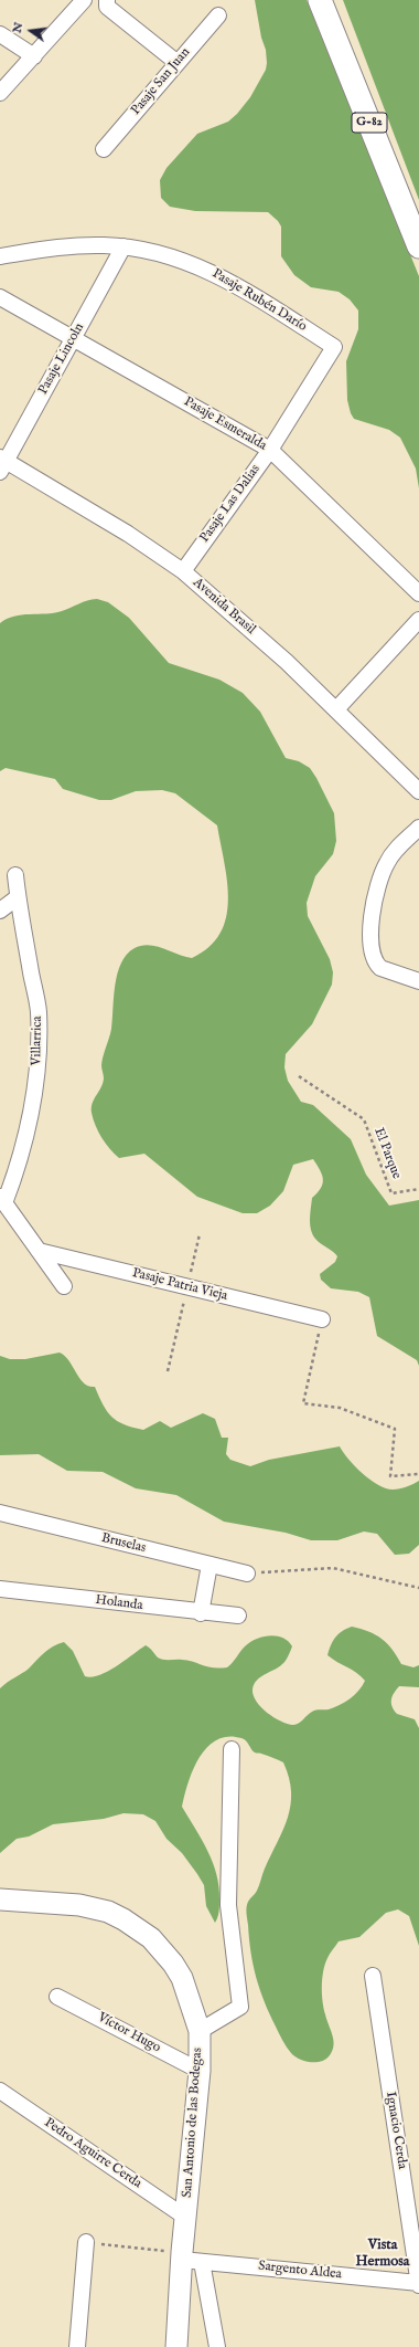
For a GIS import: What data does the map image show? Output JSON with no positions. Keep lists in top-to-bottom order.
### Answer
{
  "streets": {
    "main road": ["G-82"],
    "street": [
      "Pasaje San Juan",
      "Pasaje Rubén Darío",
      "Pasaje Lincoln",
      "Pasaje Esmeralda",
      "Pasaje Las Dalias",
      "Avenida Brasil",
      "Villarrica",
      "Pasaje Patria Vieja",
      "Bruselas",
      "Holanda",
      "Víctor Hugo",
      "San Antonio de las Bodegas",
      "Ignacio Cerda",
      "Pedro Aguirre Cerda",
      "Sargento Aldea"
    ],
    "path": ["El Parque"]
  },
  "crossings": [
    ["Pasaje Rubén Darío", "Pasaje Lincoln"],
    ["Pasaje Rubén Darío", "Pasaje Las Dalias"],
    ["Pasaje Lincoln", "Pasaje Esmeralda"],
    ["Pasaje Lincoln", "Avenida Brasil"],
    ["Pasaje Esmeralda", "Pasaje Las Dalias"],
    ["Pasaje Las Dalias", "Avenida Brasil"],
    ["Víctor Hugo", "San Antonio de las Bodegas"],
    ["San Antonio de las Bodegas", "Pedro Aguirre Cerda"],
    ["San Antonio de las Bodegas", "Sargento Aldea"],
    ["Ignacio Cerda", "Sargento Aldea"]
  ],
  "districts": ["Vista Hermosa"],
  "north": "left"
}
